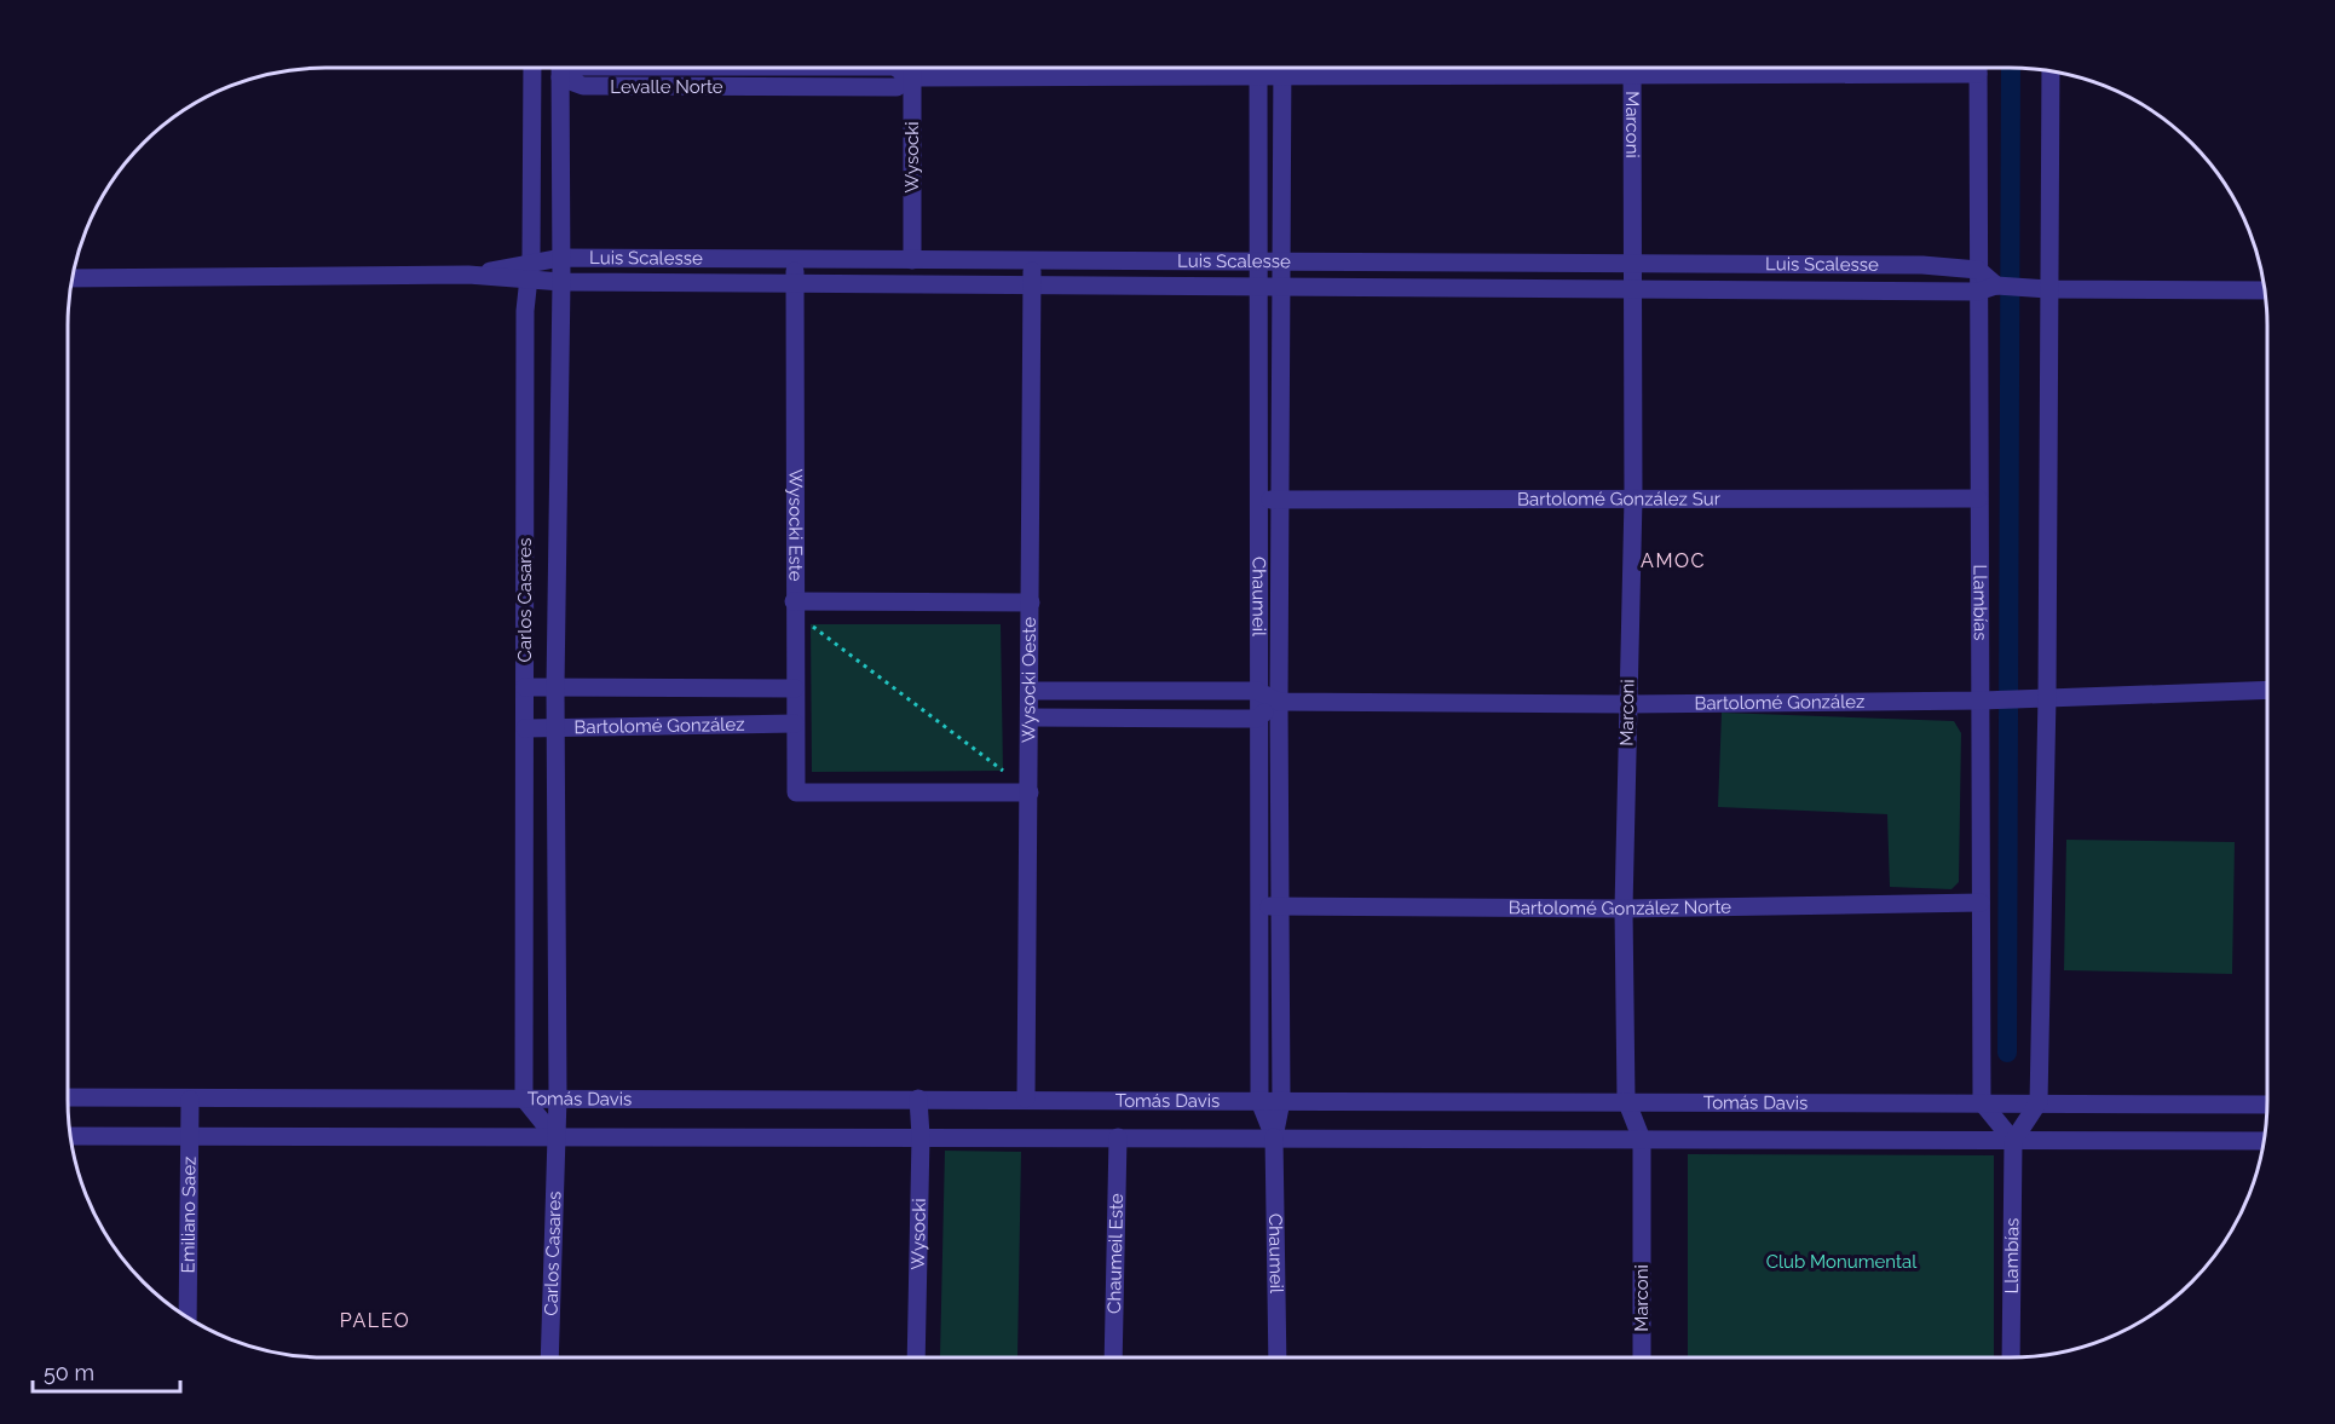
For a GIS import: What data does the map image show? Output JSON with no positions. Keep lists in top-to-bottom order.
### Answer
{
  "streets": {
    "street": [
      "Levalle Norte",
      "Marconi",
      "Wysocki",
      "Luis Scalesse",
      "Bartolomé González Sur",
      "Wysocki Este",
      "Chaumeil",
      "Carlos Casares",
      "Llambías",
      "Wysocki Oeste",
      "Bartolomé González",
      "Bartolomé González Norte",
      "Tomás Davis",
      "Emiliano Saez",
      "Chaumeil Este"
    ]
  },
  "crossings": [
    ["Levalle Norte", "Marconi"],
    ["Levalle Norte", "Wysocki"],
    ["Levalle Norte", "Chaumeil"],
    ["Levalle Norte", "Carlos Casares"],
    ["Marconi", "Luis Scalesse"],
    ["Marconi", "Bartolomé González Sur"],
    ["Marconi", "Bartolomé González"],
    ["Marconi", "Bartolomé González Norte"],
    ["Marconi", "Tomás Davis"],
    ["Wysocki", "Luis Scalesse"],
    ["Wysocki", "Tomás Davis"],
    ["Luis Scalesse", "Wysocki Este"],
    ["Luis Scalesse", "Chaumeil"],
    ["Luis Scalesse", "Carlos Casares"],
    ["Luis Scalesse", "Llambías"],
    ["Luis Scalesse", "Wysocki Oeste"],
    ["Bartolomé González Sur", "Chaumeil"],
    ["Bartolomé González Sur", "Llambías"],
    ["Wysocki Este", "Wysocki Oeste"],
    ["Wysocki Este", "Bartolomé González"],
    ["Chaumeil", "Bartolomé González"],
    ["Chaumeil", "Bartolomé González Norte"],
    ["Chaumeil", "Tomás Davis"],
    ["Carlos Casares", "Bartolomé González"],
    ["Carlos Casares", "Tomás Davis"],
    ["Llambías", "Bartolomé González"],
    ["Llambías", "Bartolomé González Norte"],
    ["Llambías", "Tomás Davis"],
    ["Wysocki Oeste", "Bartolomé González"],
    ["Wysocki Oeste", "Tomás Davis"],
    ["Tomás Davis", "Emiliano Saez"],
    ["Tomás Davis", "Chaumeil Este"]
  ],
  "districts": ["AMOC", "PALEO"],
  "parks": ["Club Monumental"],
  "scale_bar": "50 m"
}
